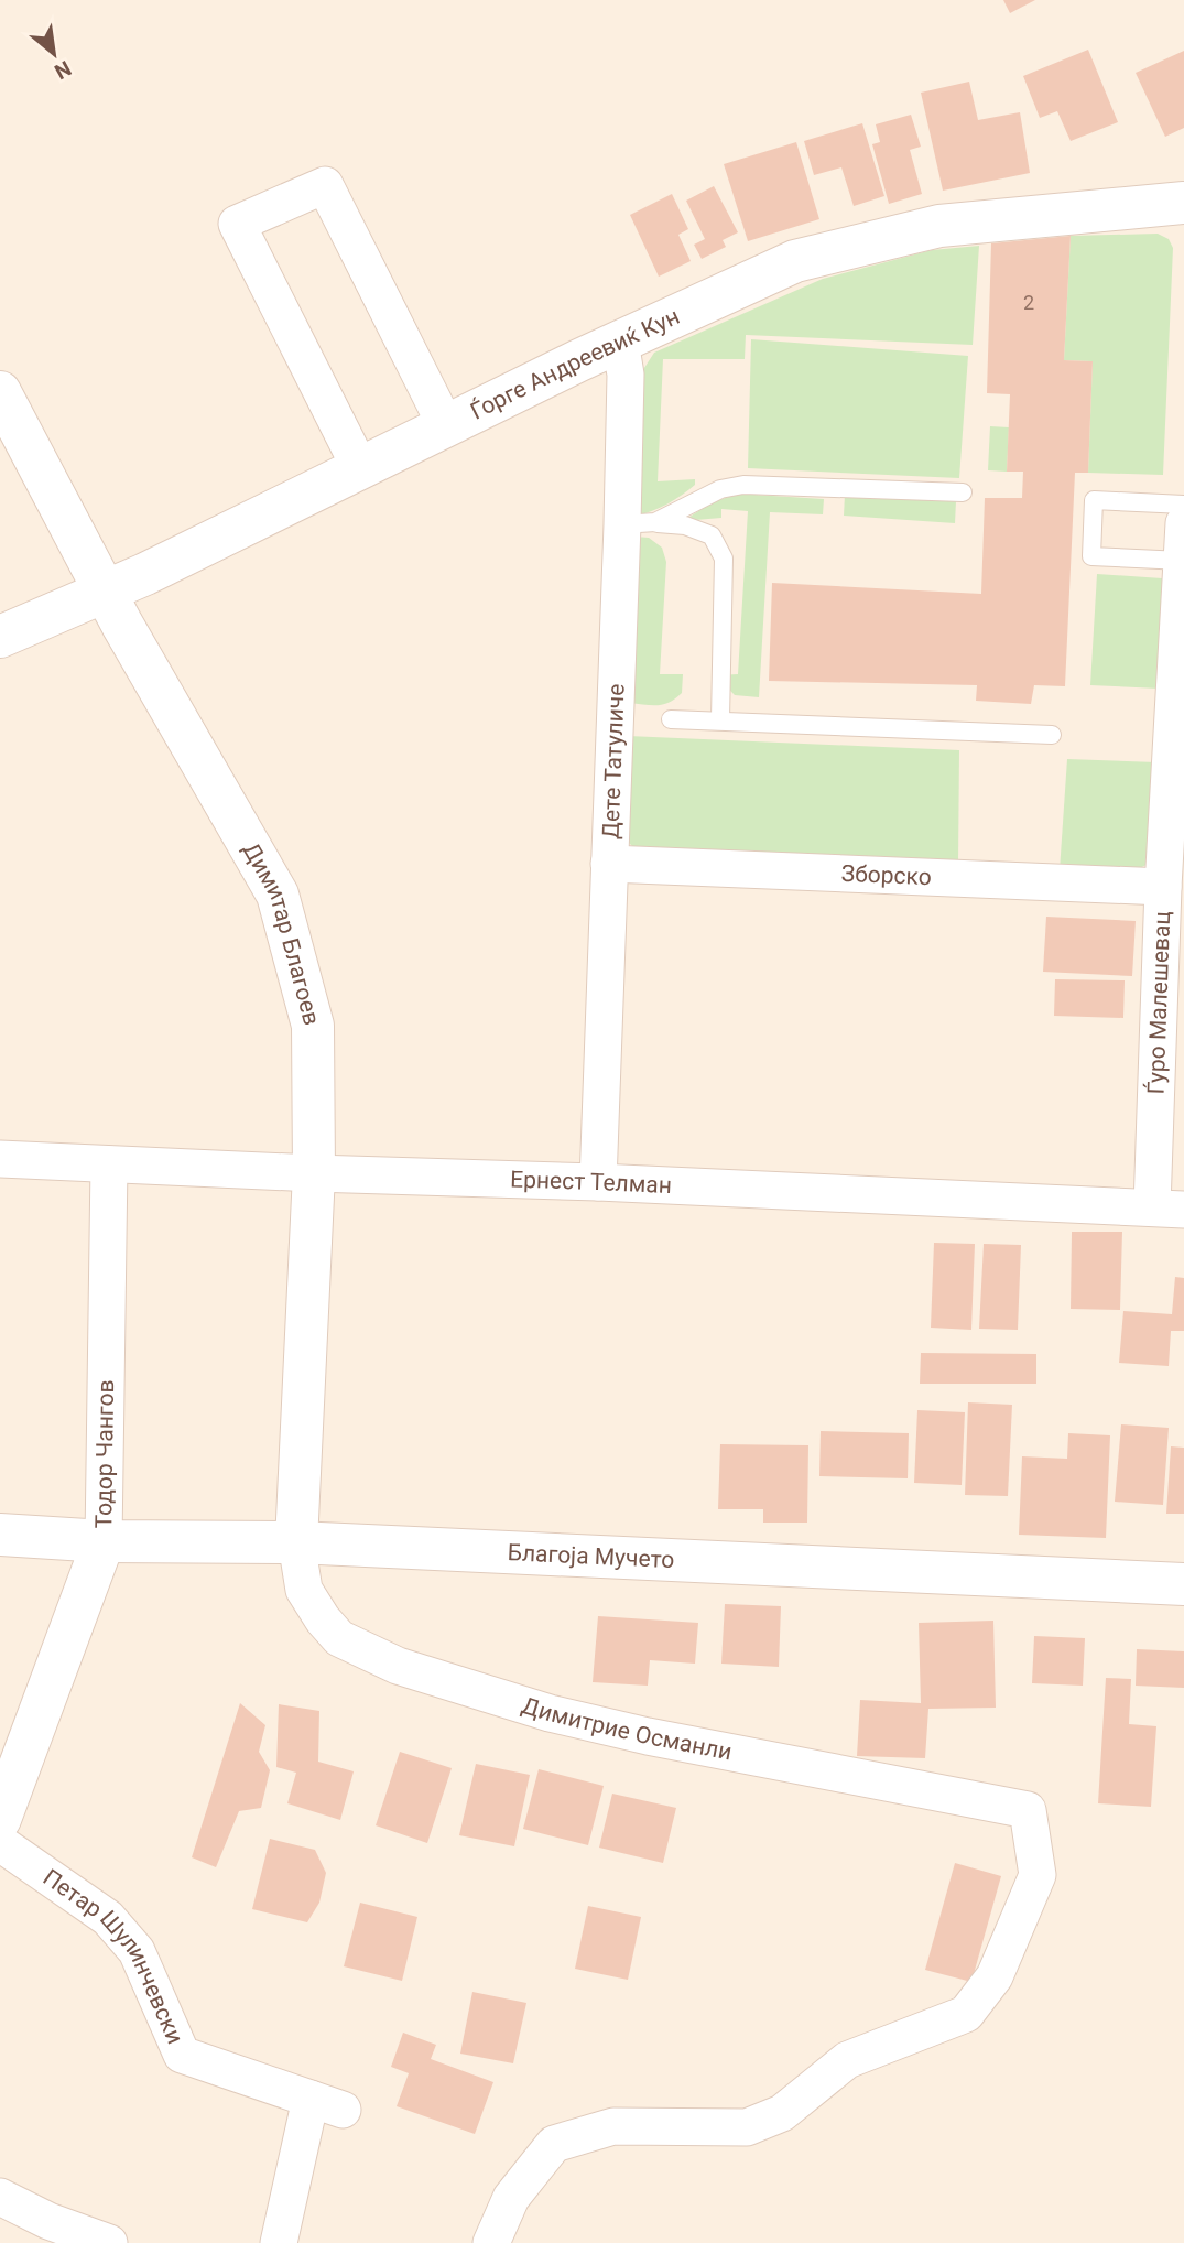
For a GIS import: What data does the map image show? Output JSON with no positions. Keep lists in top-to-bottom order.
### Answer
{
  "streets": {
    "street": [
      "Ѓорге Андреевиќ Кун",
      "Дете Татуличе",
      "Зборско",
      "Димитар Благоев",
      "Ѓуро Малешевац",
      "Ернест Телман",
      "Тодор Чангов",
      "Благоја Мучето",
      "Димитрие Османли",
      "Петар Шулинчевски"
    ]
  },
  "crossings": [
    ["Ѓорге Андреевиќ Кун", "Дете Татуличе"],
    ["Ѓорге Андреевиќ Кун", "Димитар Благоев"],
    ["Дете Татуличе", "Зборско"],
    ["Дете Татуличе", "Ернест Телман"],
    ["Зборско", "Ѓуро Малешевац"],
    ["Димитар Благоев", "Ернест Телман"],
    ["Димитар Благоев", "Благоја Мучето"],
    ["Димитар Благоев", "Димитрие Османли"],
    ["Ѓуро Малешевац", "Ернест Телман"],
    ["Ернест Телман", "Тодор Чангов"],
    ["Тодор Чангов", "Благоја Мучето"],
    ["Благоја Мучето", "Димитрие Османли"]
  ],
  "house_numbers": ["2"],
  "north": "bottom right"
}
